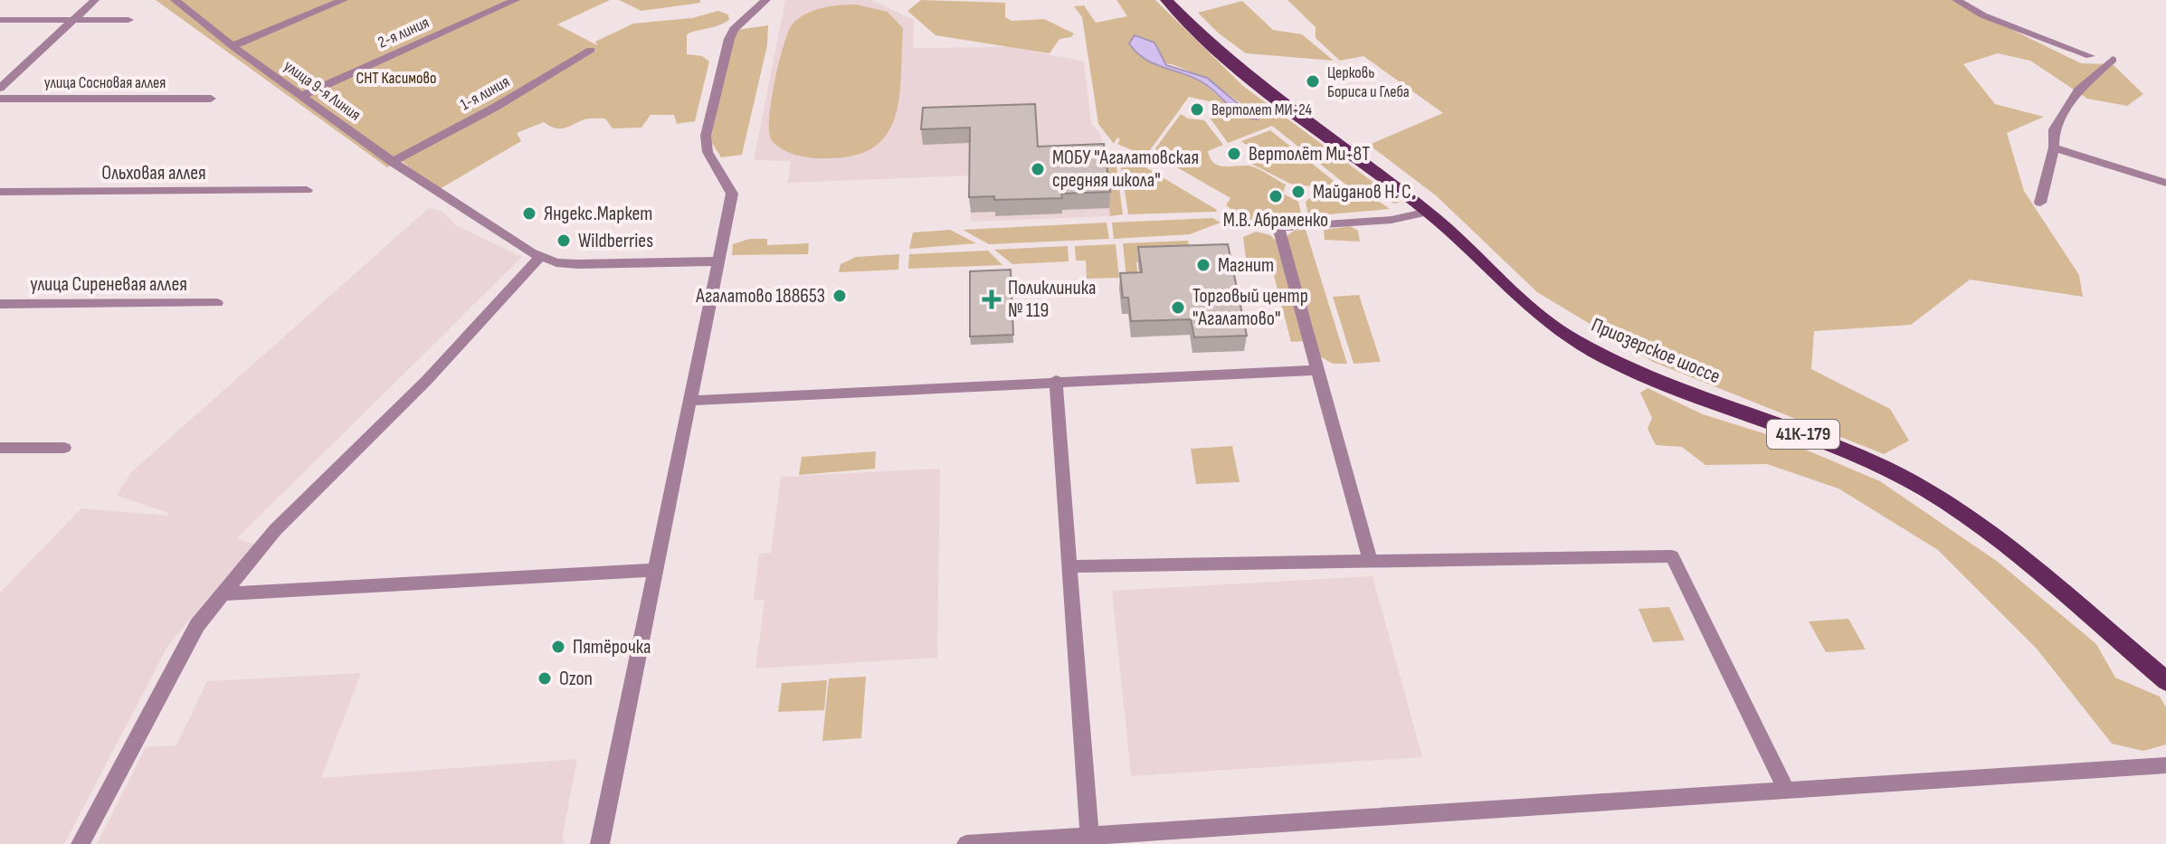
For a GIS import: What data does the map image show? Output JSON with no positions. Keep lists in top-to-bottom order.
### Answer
{
  "streets": {
    "main road": ["Приозерское шоссе", "41К-179"],
    "street": [
      "2-я линия",
      "улица Сосновая аллея",
      "улица 9-я Линия",
      "1-я линия",
      "Ольховая аллея",
      "улица Сиреневая аллея"
    ]
  },
  "crossings": [
    ["2-я линия", "улица 9-я Линия"],
    ["улица 9-я Линия", "1-я линия"]
  ],
  "parks": ["СНТ Касимово"],
  "places": {
    "other": [
      "Церковь Бориса и Глеба",
      "Вертолет МИ-24",
      "Вертолёт Ми-8Т",
      "МОБУ \"Агалатовская средняя школа\"",
      "Майданов Н. С.",
      "М.В. Абраменко",
      "Яндекс.Маркет",
      "Wildberries",
      "Магнит",
      "Агалатово 188653",
      "Торговый центр \"Агалатово\"",
      "Пятёрочка",
      "Ozon"
    ],
    "health": ["Поликлиника № 119"]
  }
}
